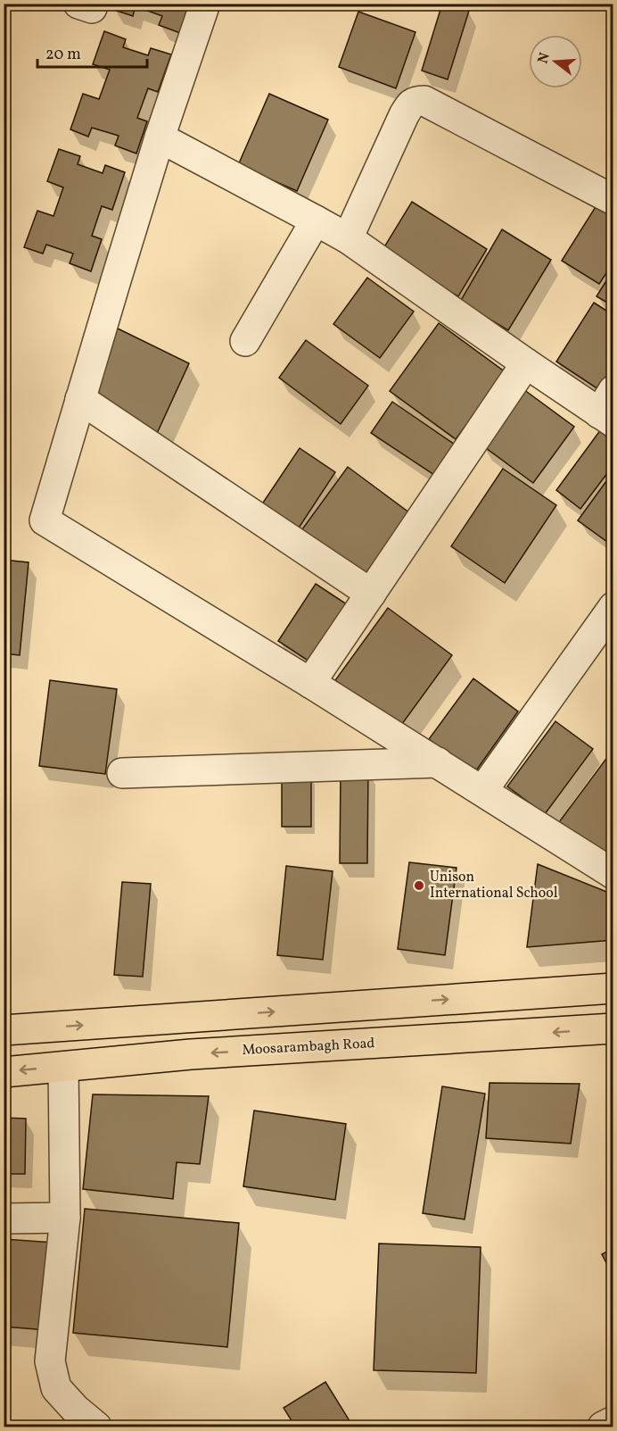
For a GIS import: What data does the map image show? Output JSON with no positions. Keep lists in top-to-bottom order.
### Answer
{
  "streets": {
    "main road": ["Moosarambagh Road"]
  },
  "places": ["Unison International School"],
  "scale_bar": "20 m",
  "north": "left"
}
